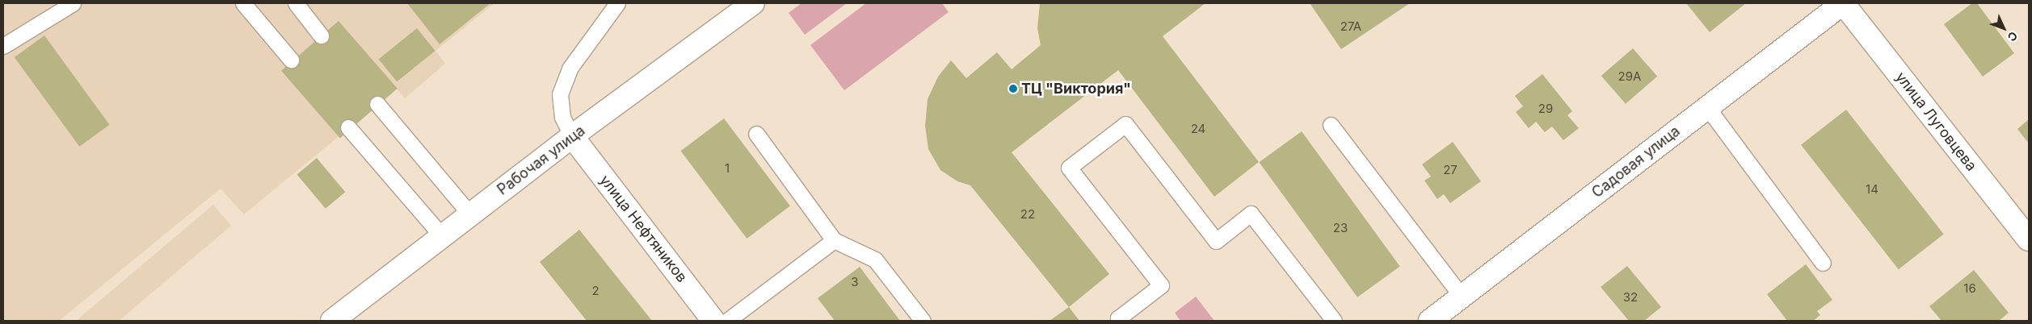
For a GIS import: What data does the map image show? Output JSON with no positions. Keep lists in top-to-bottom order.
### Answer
{
  "streets": {
    "street": [
      "улица Луговцева",
      "Рабочая улица",
      "Садовая улица",
      "улица Нефтяников"
    ]
  },
  "crossings": [
    ["улица Луговцева", "Садовая улица"],
    ["Рабочая улица", "улица Нефтяников"]
  ],
  "places": ["ТЦ \"Виктория\""],
  "house_numbers": [
    "27А",
    "29А",
    "29",
    "24",
    "1",
    "27",
    "14",
    "22",
    "23",
    "3",
    "16",
    "2",
    "32"
  ],
  "north": "bottom right"
}
